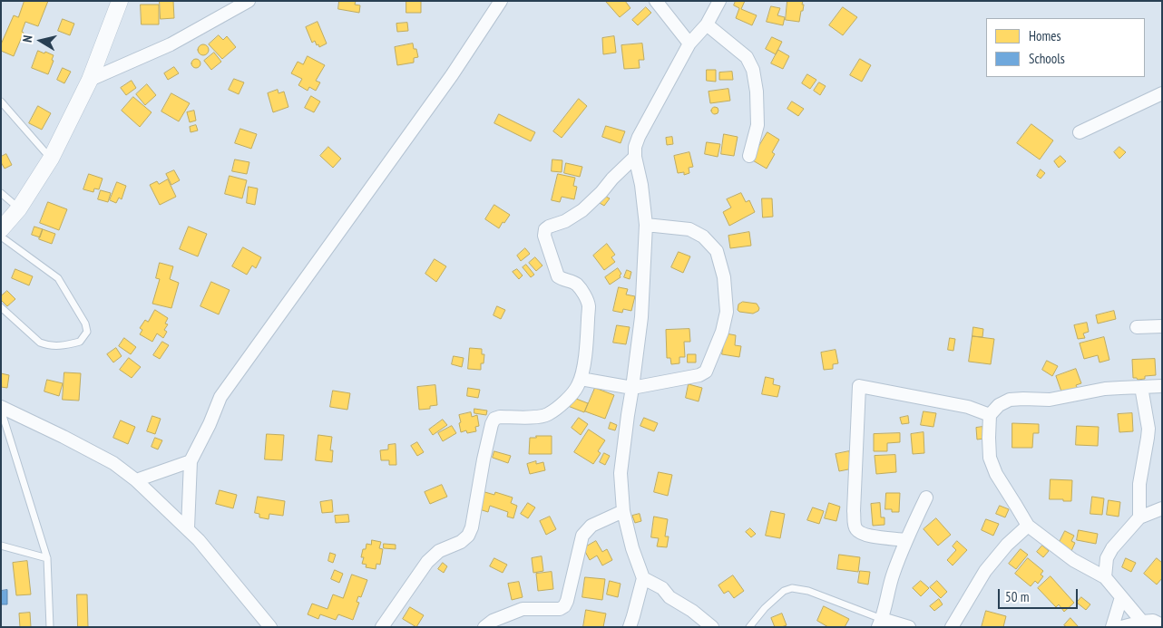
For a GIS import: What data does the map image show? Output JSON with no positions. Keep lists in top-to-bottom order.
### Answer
{
  "legend": ["Homes", "Schools"],
  "scale_bar": "50 m",
  "north": "left"
}
